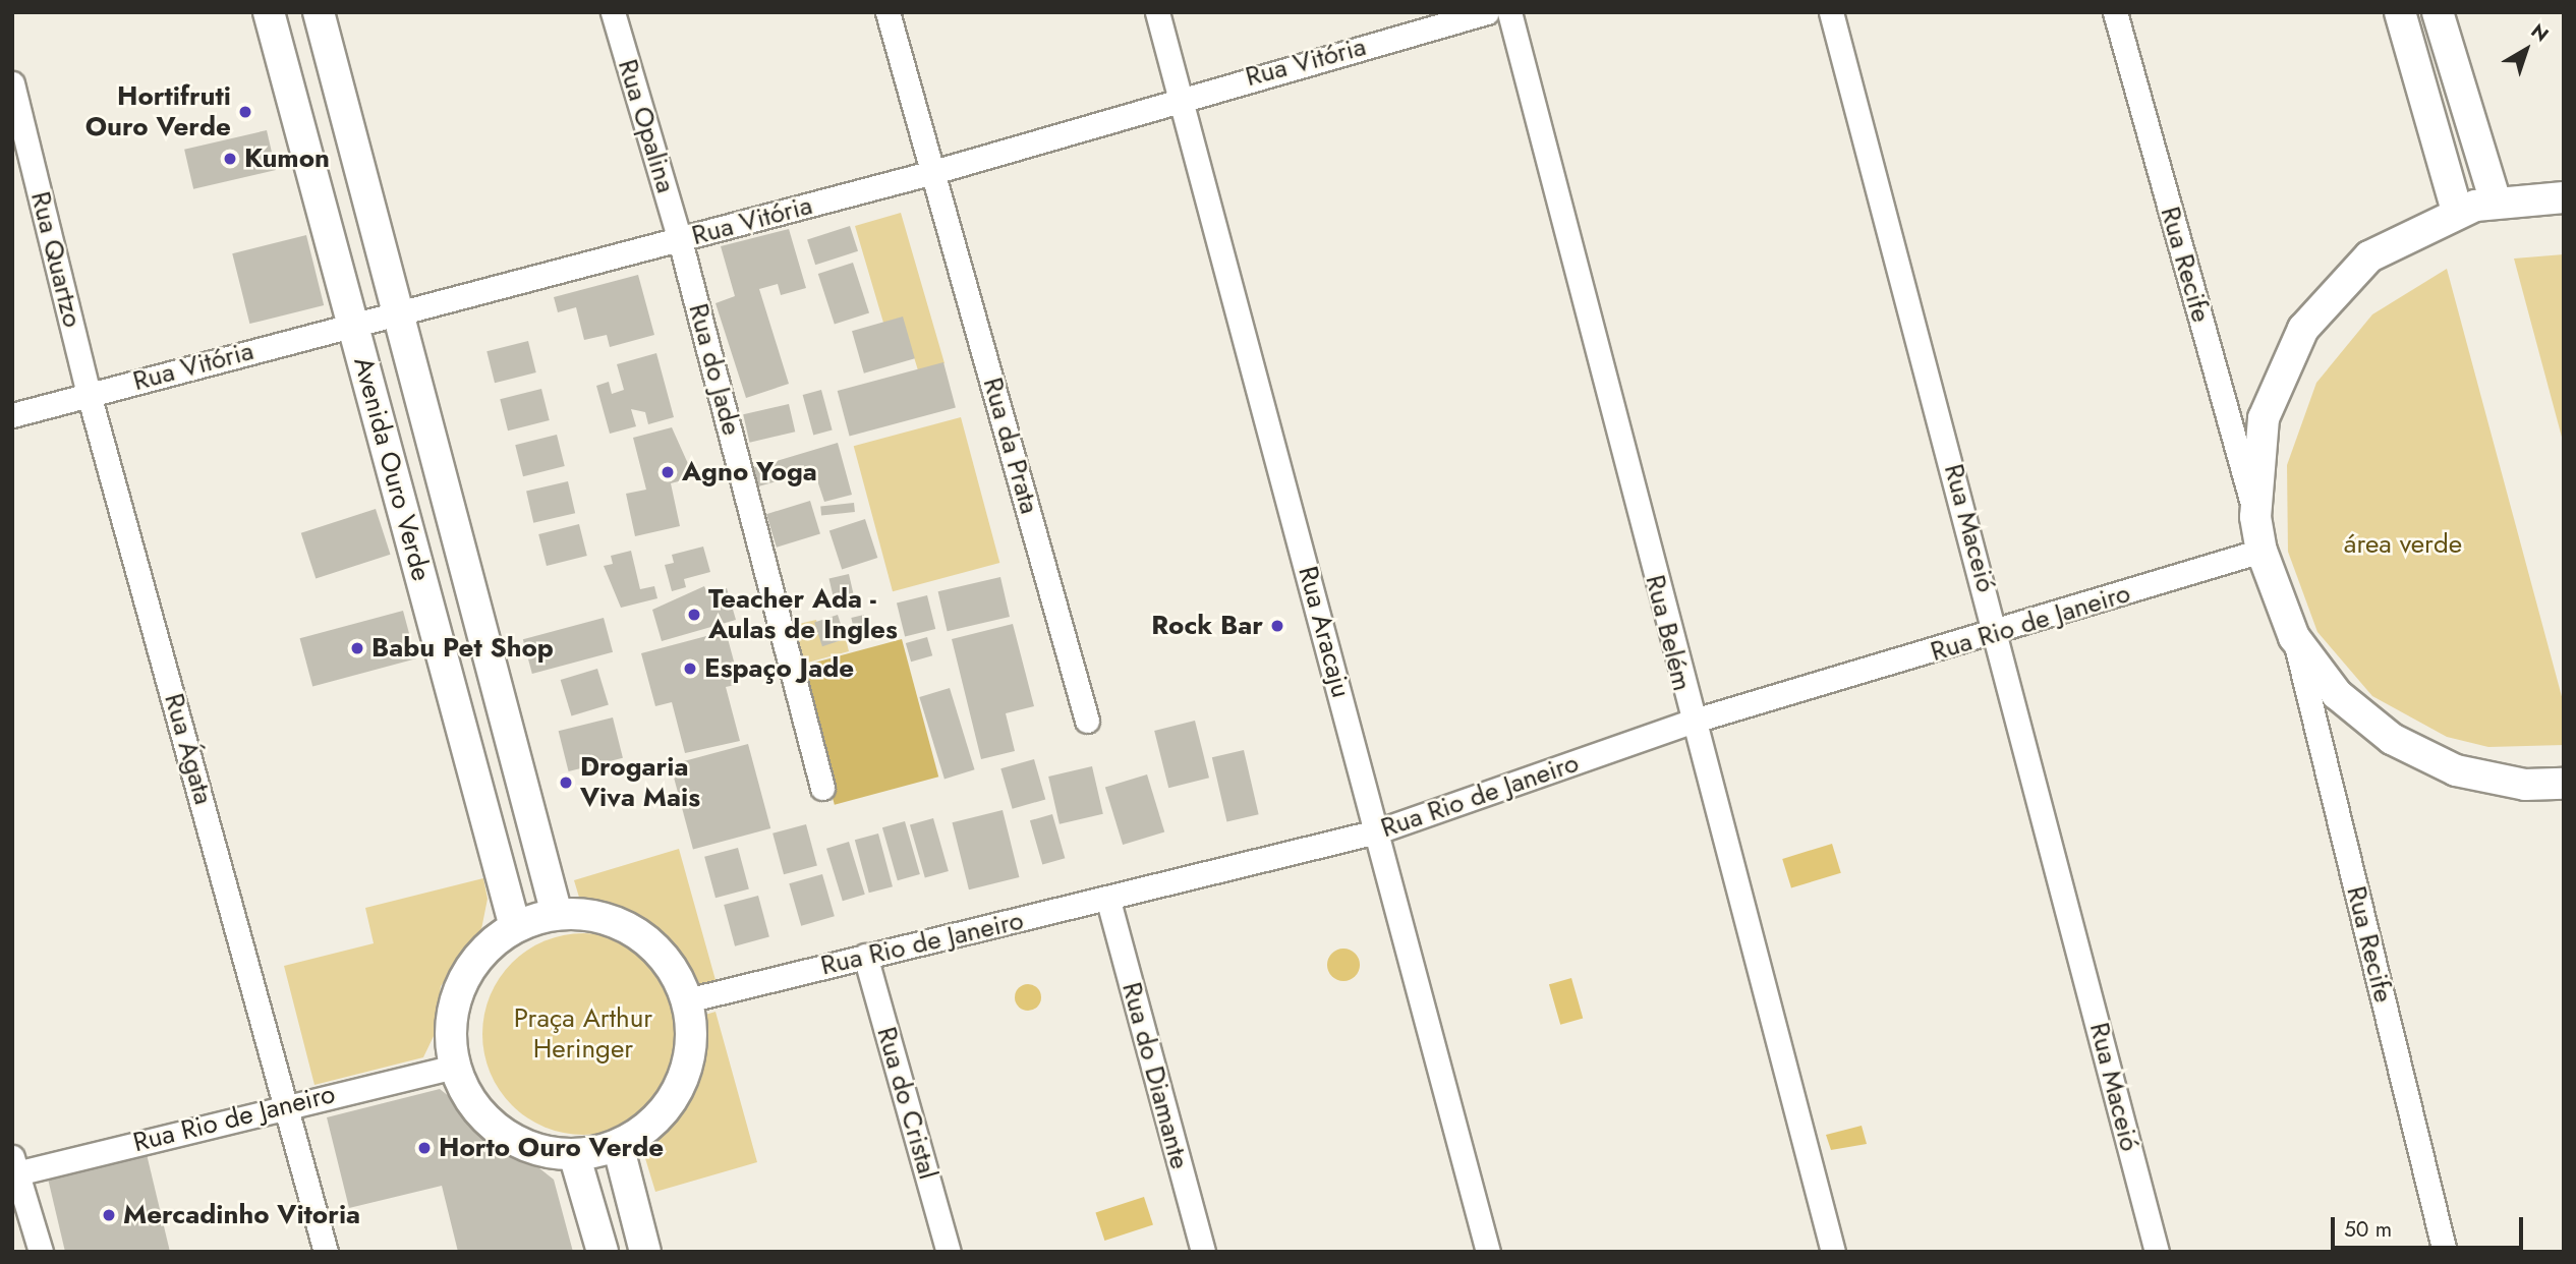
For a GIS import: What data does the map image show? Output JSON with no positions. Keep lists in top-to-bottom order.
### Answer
{
  "streets": {
    "street": [
      "Rua Vitória",
      "Rua Opalina",
      "Rua Quartzo",
      "Rua Recife",
      "Rua do Jade",
      "Rua da Prata",
      "Avenida Ouro Verde",
      "Rua Maceió",
      "Rua Rio de Janeiro",
      "Rua Aracaju",
      "Rua Belém",
      "Rua Ágata",
      "Rua do Diamante",
      "Rua do Cristal"
    ]
  },
  "crossings": [
    ["Rua Vitória", "Rua Opalina"],
    ["Rua Vitória", "Rua Quartzo"],
    ["Rua Vitória", "Rua do Jade"],
    ["Rua Vitória", "Rua da Prata"],
    ["Rua Vitória", "Avenida Ouro Verde"],
    ["Rua Vitória", "Rua Aracaju"],
    ["Rua Vitória", "Rua Ágata"],
    ["Rua Opalina", "Rua do Jade"],
    ["Rua Quartzo", "Rua Ágata"],
    ["Avenida Ouro Verde", "Rua Rio de Janeiro"],
    ["Rua Maceió", "Rua Rio de Janeiro"],
    ["Rua Rio de Janeiro", "Rua Aracaju"],
    ["Rua Rio de Janeiro", "Rua Belém"],
    ["Rua Rio de Janeiro", "Rua Ágata"],
    ["Rua Rio de Janeiro", "Rua do Diamante"],
    ["Rua Rio de Janeiro", "Rua do Cristal"]
  ],
  "parks": ["área verde", "Praça Arthur Heringer"],
  "places": [
    "Hortifruti Ouro Verde",
    "Kumon",
    "Agno Yoga",
    "Teacher Ada - Aulas de Ingles",
    "Rock Bar",
    "Babu Pet Shop",
    "Espaço Jade",
    "Drogaria Viva Mais",
    "Horto Ouro Verde",
    "Mercadinho Vitoria"
  ],
  "scale_bar": "50 m",
  "north": "top right"
}
